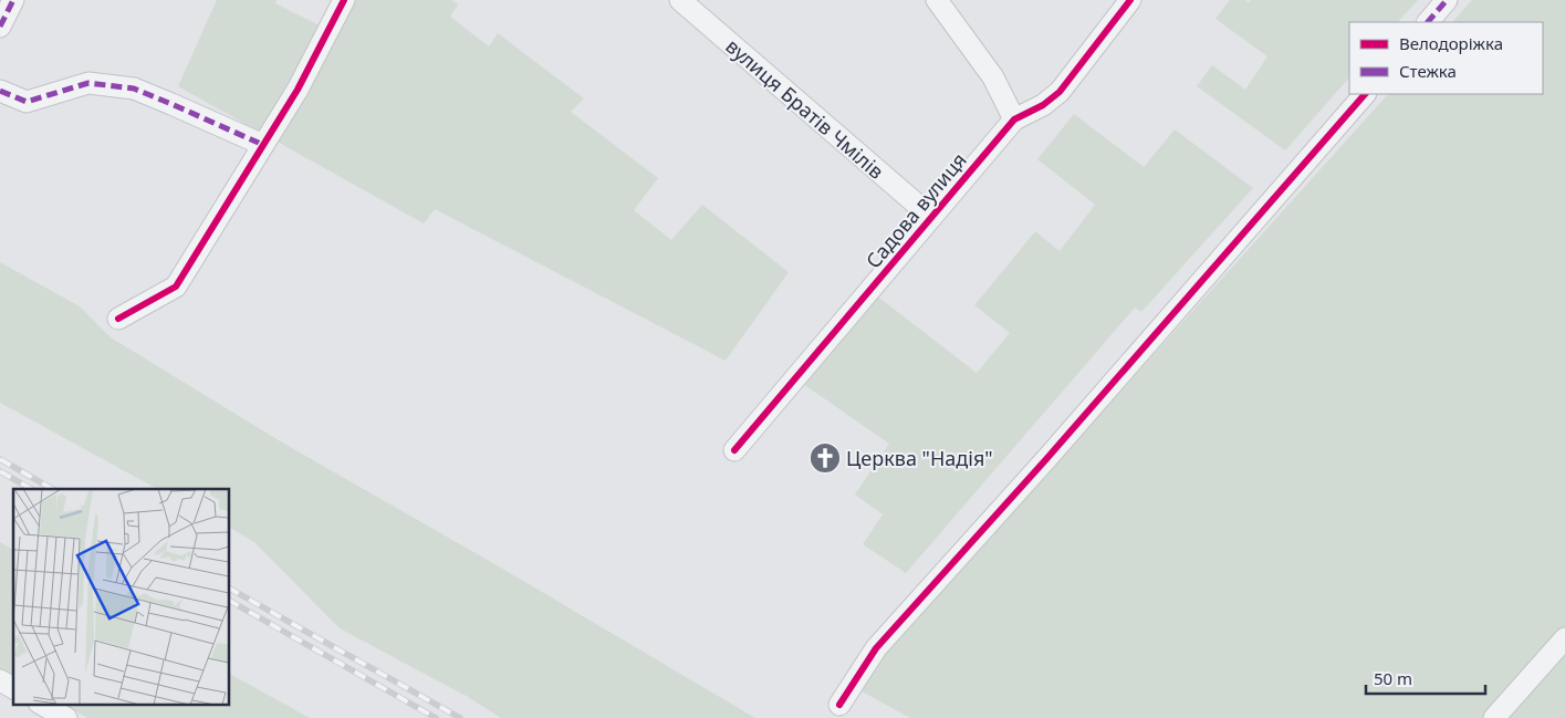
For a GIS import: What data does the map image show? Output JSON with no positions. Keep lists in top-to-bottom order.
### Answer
{
  "streets": {
    "street": ["вулиця Братів Чмілів", "Садова вулиця"]
  },
  "crossings": [
    ["вулиця Братів Чмілів", "Садова вулиця"]
  ],
  "places": {
    "church": ["Церква \"Надія\""]
  },
  "legend": ["Велодоріжка", "Стежка"],
  "scale_bar": "50 m"
}
